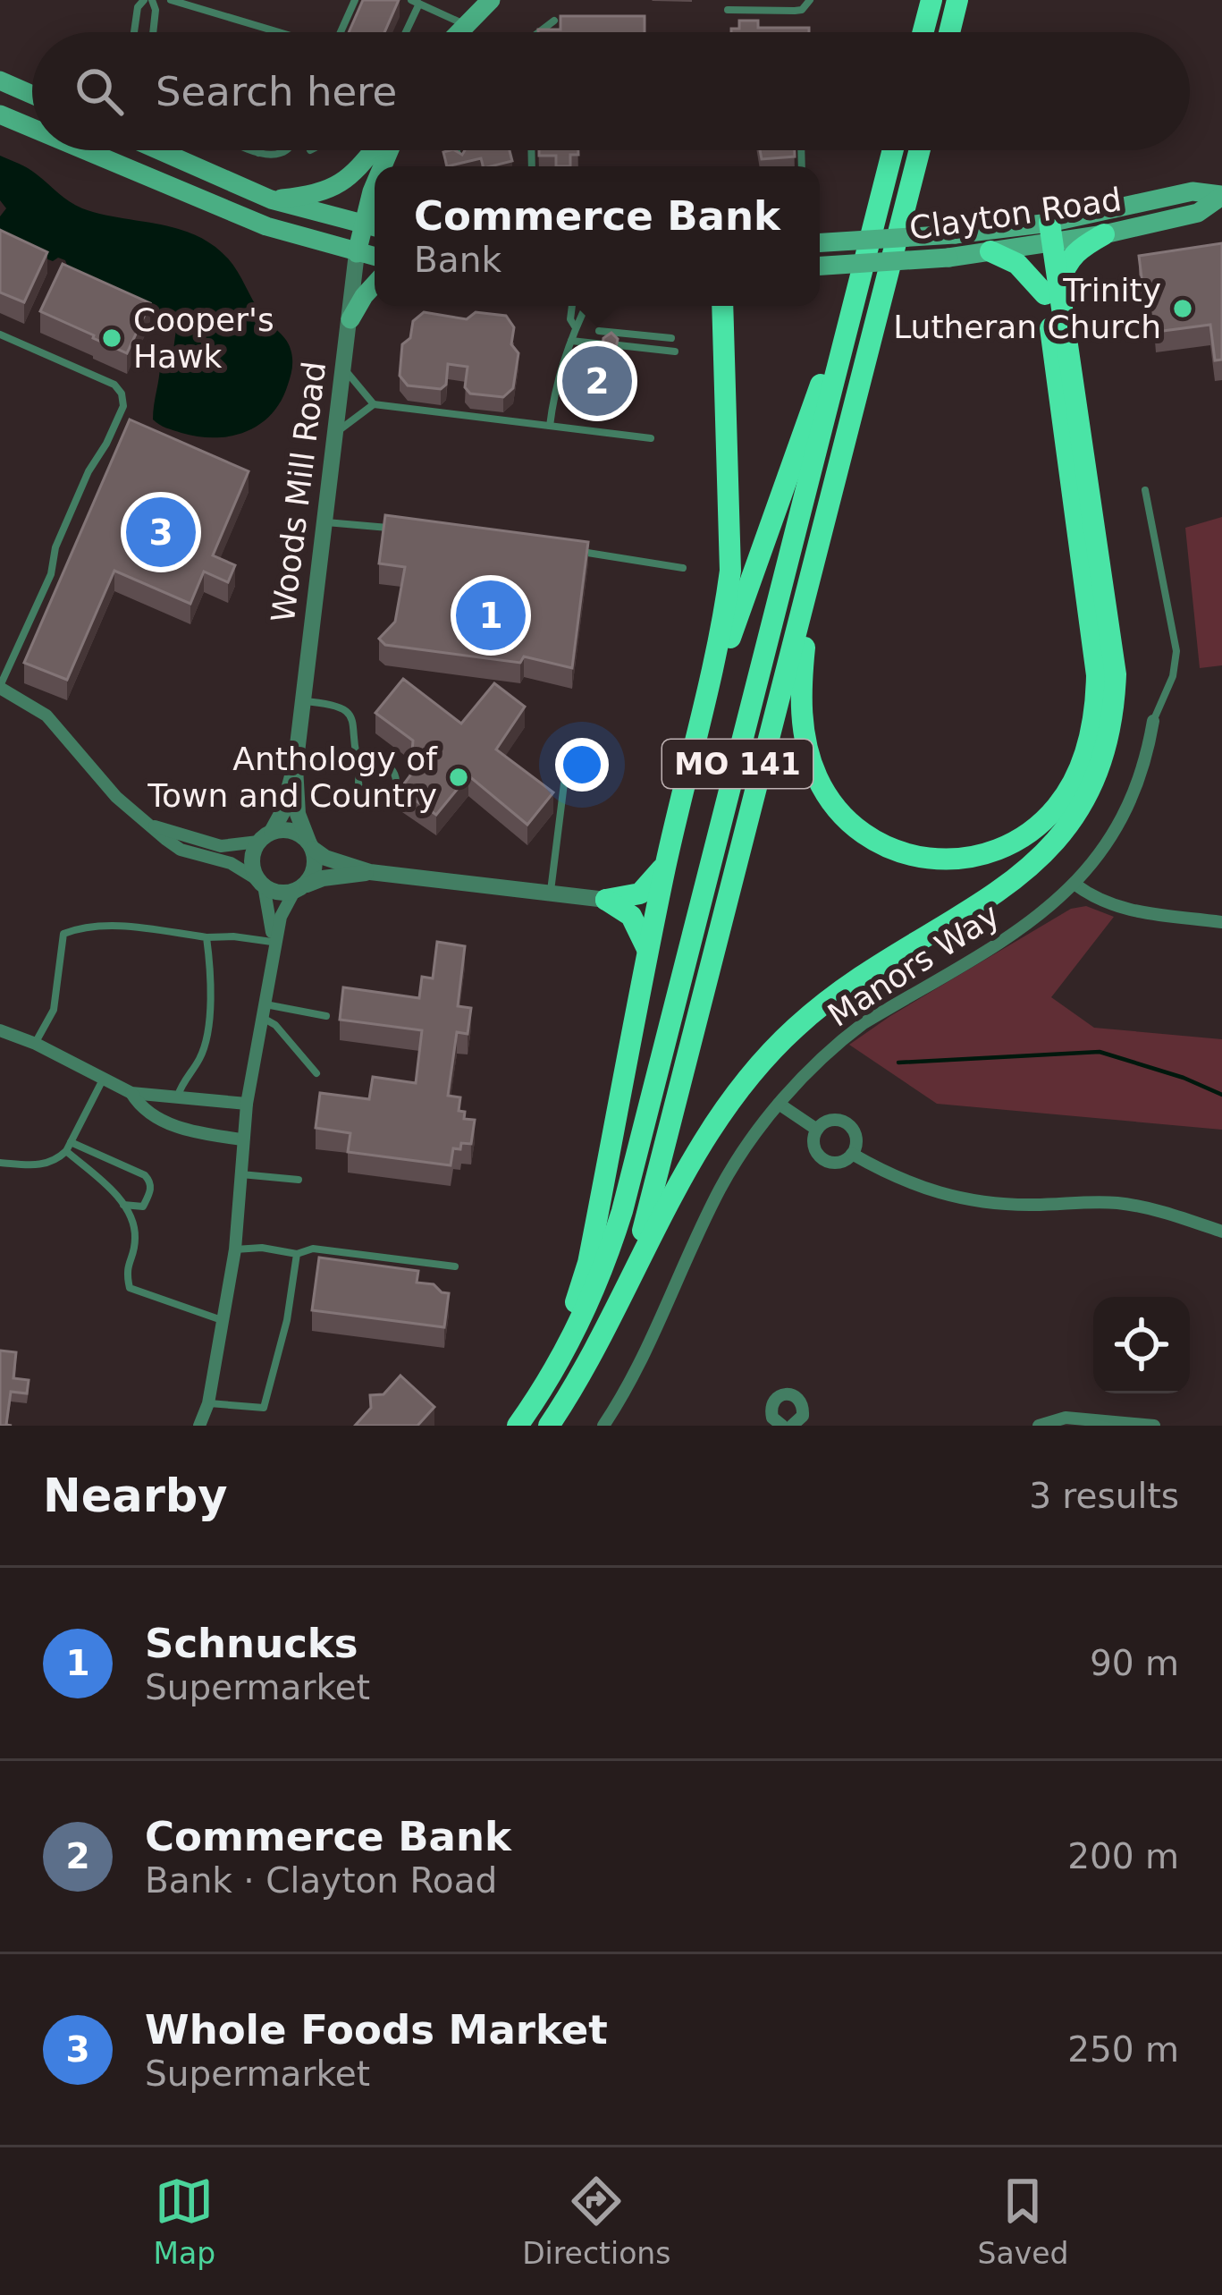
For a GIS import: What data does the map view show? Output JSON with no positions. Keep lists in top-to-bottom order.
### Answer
{
  "streets": {
    "highway": ["MO 141"],
    "main road": ["Clayton Road", "Woods Mill Road"],
    "street": ["Manors Way"]
  },
  "places": ["Trinity Lutheran Church", "Cooper's Hawk", "Anthology of Town and Country"],
  "page": {
    "search": "Search here",
    "popup": ["Commerce Bank", "Bank"],
    "pins": ["2", "3", "1"],
    "heading": ["Nearby", "3 results"],
    "list": [
      {
        "mark": "1",
        "name": "Schnucks",
        "note": "Supermarket",
        "value": "90 m"
      },
      {
        "mark": "2",
        "name": "Commerce Bank",
        "note": "Bank · Clayton Road",
        "value": "200 m"
      },
      {
        "mark": "3",
        "name": "Whole Foods Market",
        "note": "Supermarket",
        "value": "250 m"
      }
    ],
    "nav": ["Map", "Directions", "Saved"]
  }
}
